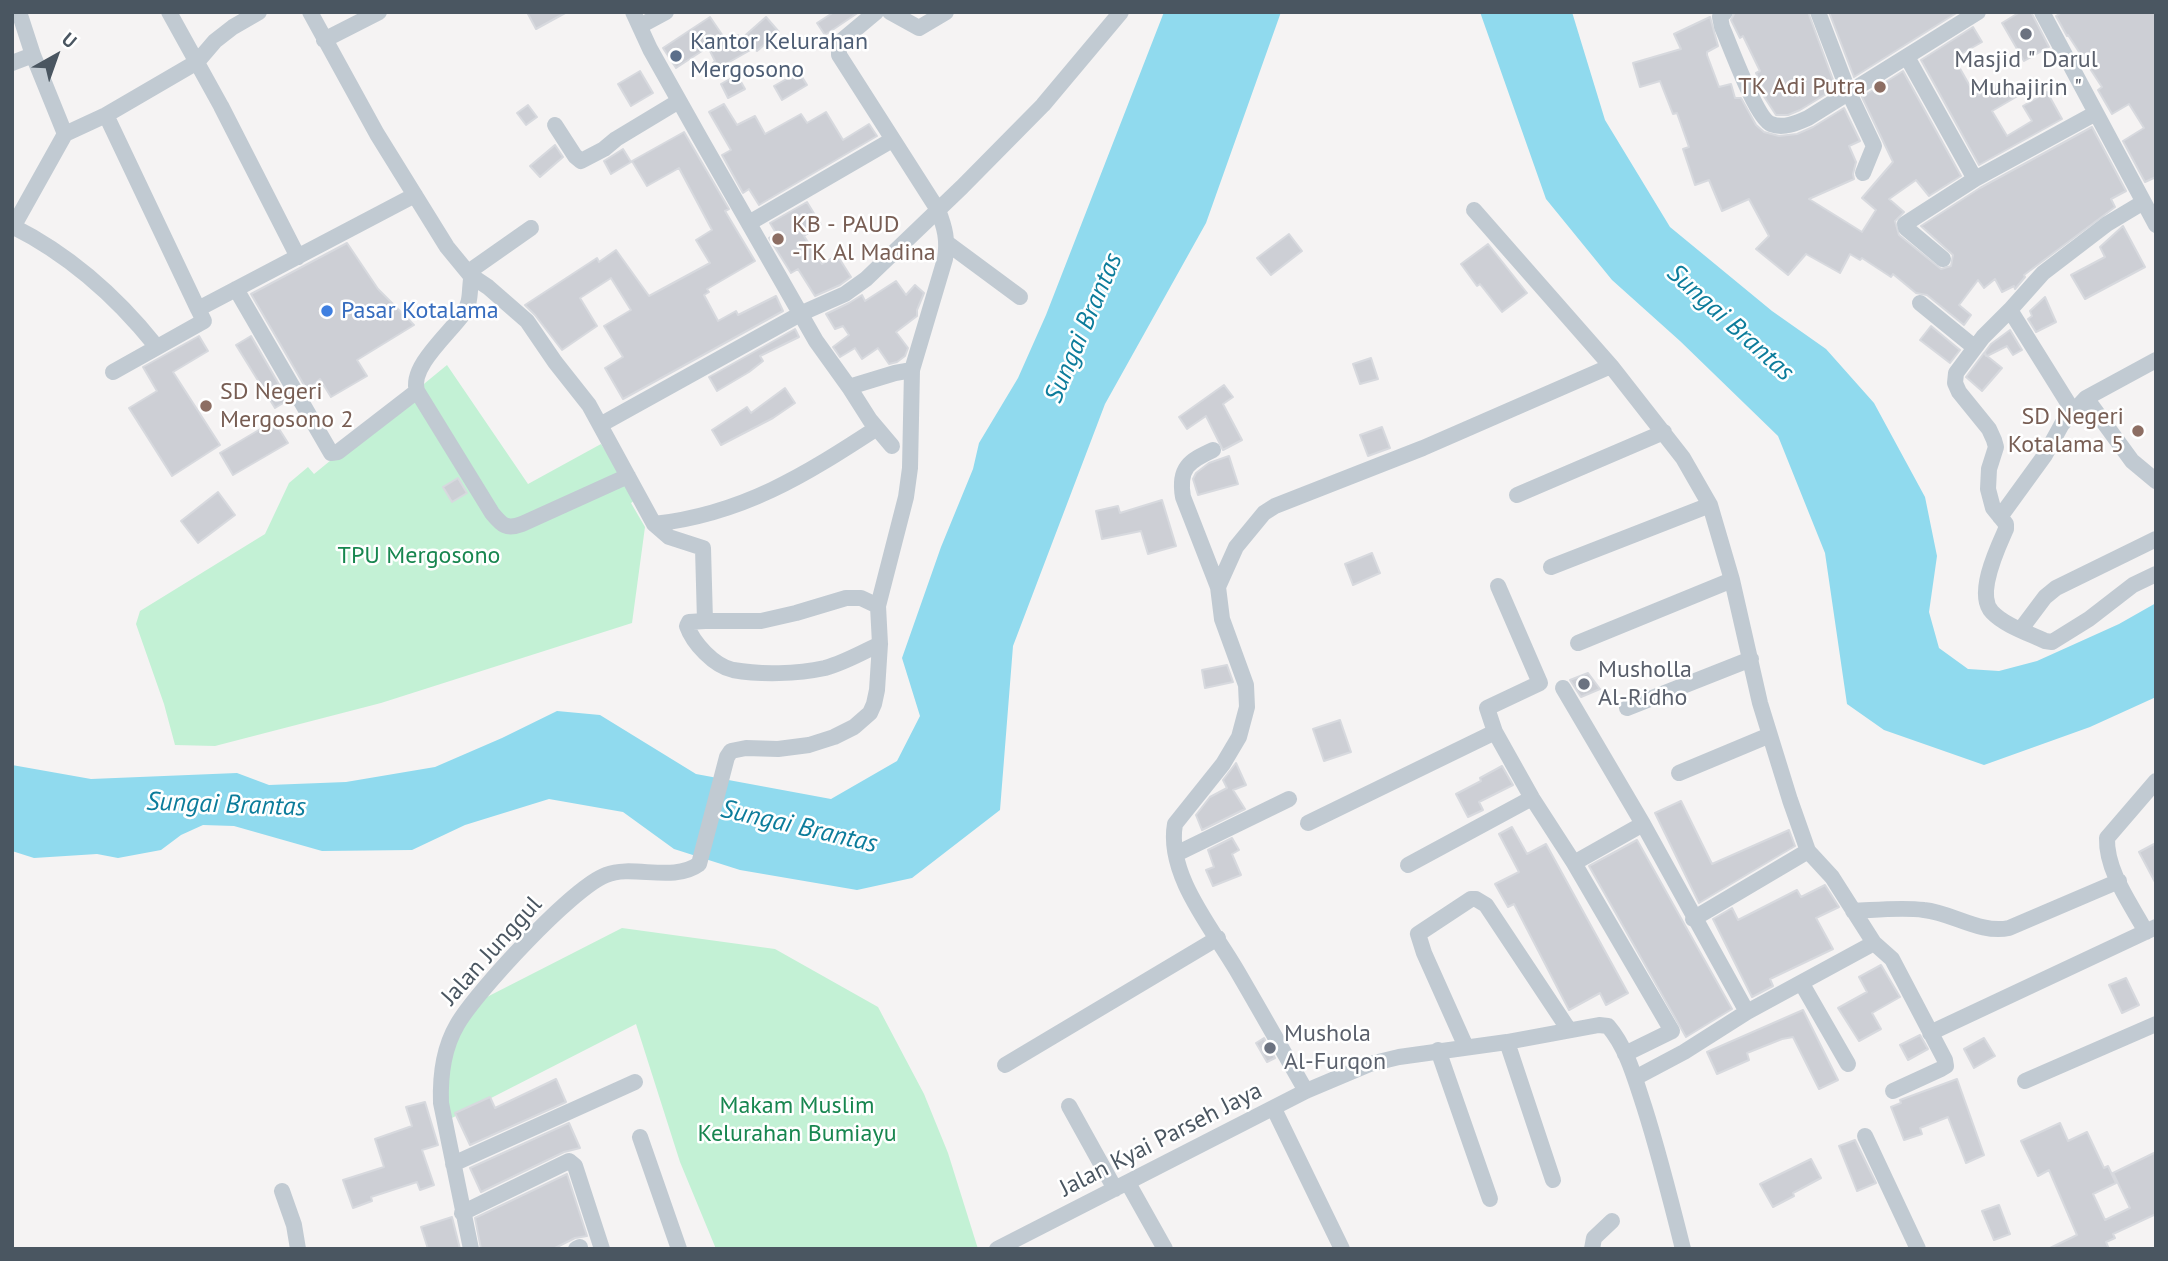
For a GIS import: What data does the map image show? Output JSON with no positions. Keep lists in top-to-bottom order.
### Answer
{
  "streets": {
    "street": ["Jalan Junggul", "Jalan Kyai Parseh Jaya"]
  },
  "water": ["Sungai Brantas"],
  "parks": ["TPU Mergosono", "Makam Muslim Kelurahan Bumiayu"],
  "places": [
    "Masjid \" Darul Muhajirin \"",
    "Kantor Kelurahan Mergosono",
    "TK Adi Putra",
    "KB - PAUD -TK Al Madina",
    "Pasar Kotalama",
    "SD Negeri Mergosono 2",
    "SD Negeri Kotalama 5",
    "Musholla Al-Ridho",
    "Mushola Al-Furqon"
  ],
  "north": "top right"
}
